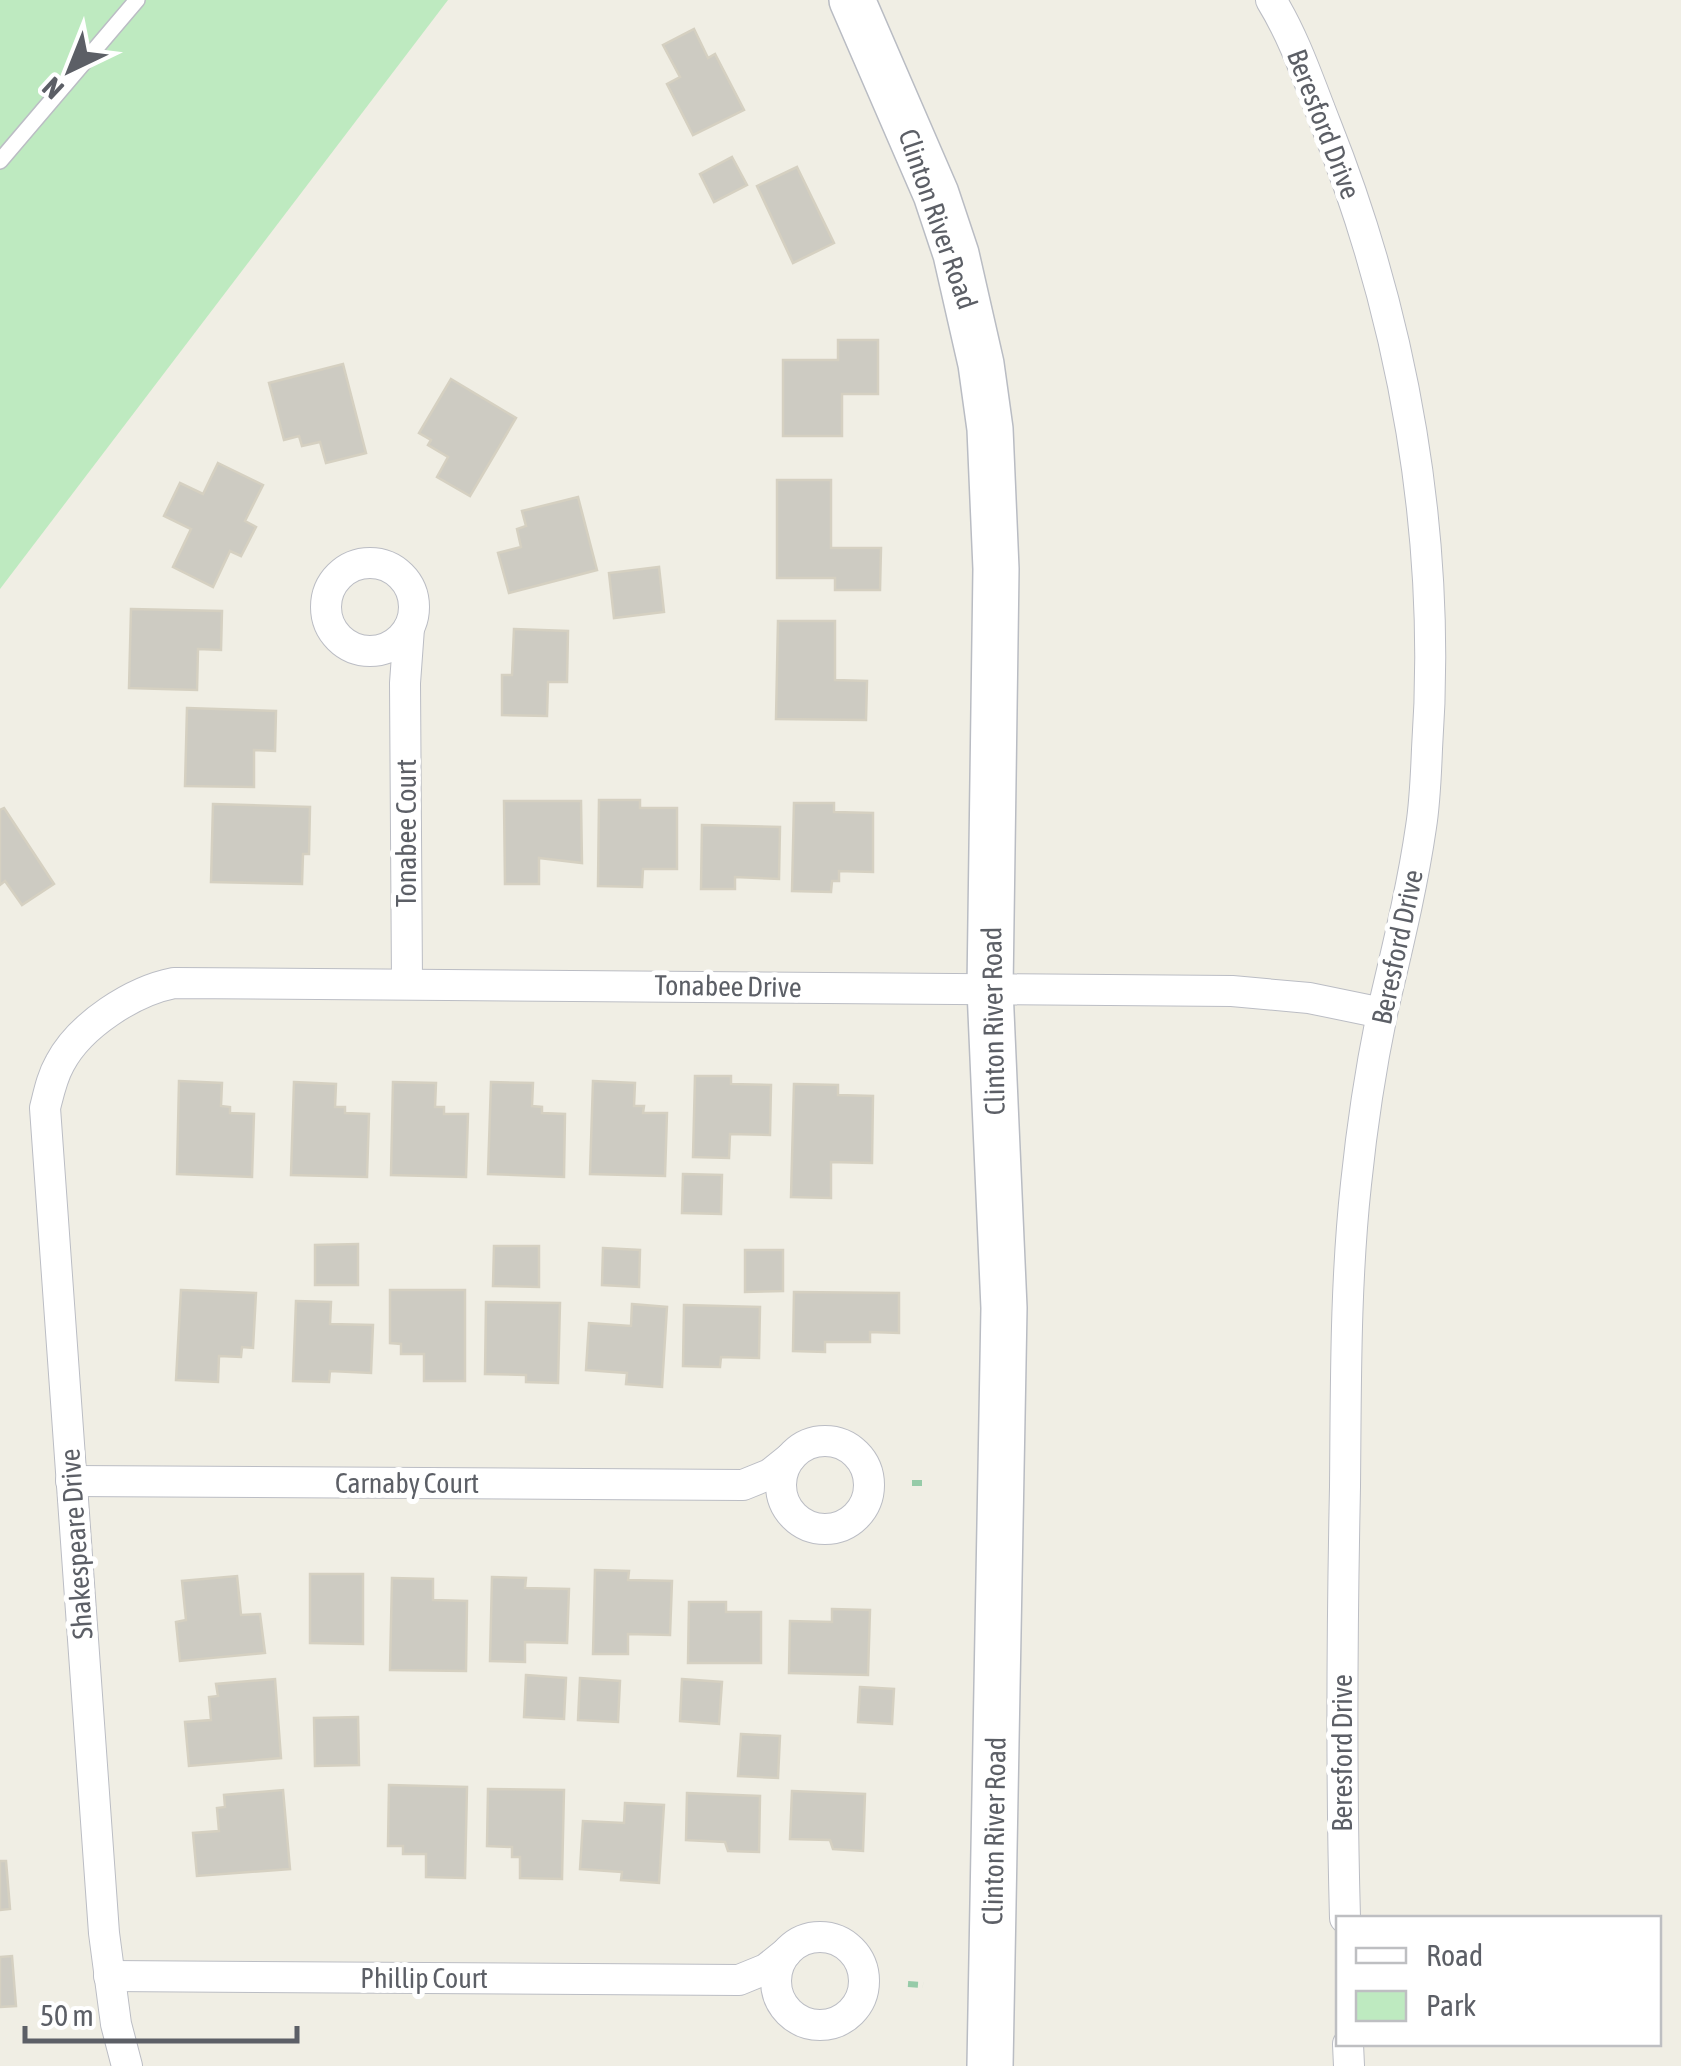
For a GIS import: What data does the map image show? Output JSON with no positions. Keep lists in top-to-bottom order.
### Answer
{
  "streets": {
    "street": [
      "Beresford Drive",
      "Clinton River Road",
      "Tonabee Court",
      "Tonabee Drive",
      "Carnaby Court",
      "Shakespeare Drive",
      "Phillip Court"
    ]
  },
  "crossings": [
    ["Beresford Drive", "Tonabee Drive"],
    ["Clinton River Road", "Tonabee Drive"],
    ["Tonabee Court", "Tonabee Drive"],
    ["Tonabee Drive", "Shakespeare Drive"],
    ["Carnaby Court", "Shakespeare Drive"],
    ["Shakespeare Drive", "Phillip Court"]
  ],
  "legend": ["Road", "Park"],
  "scale_bar": "50 m",
  "north": "bottom left"
}
